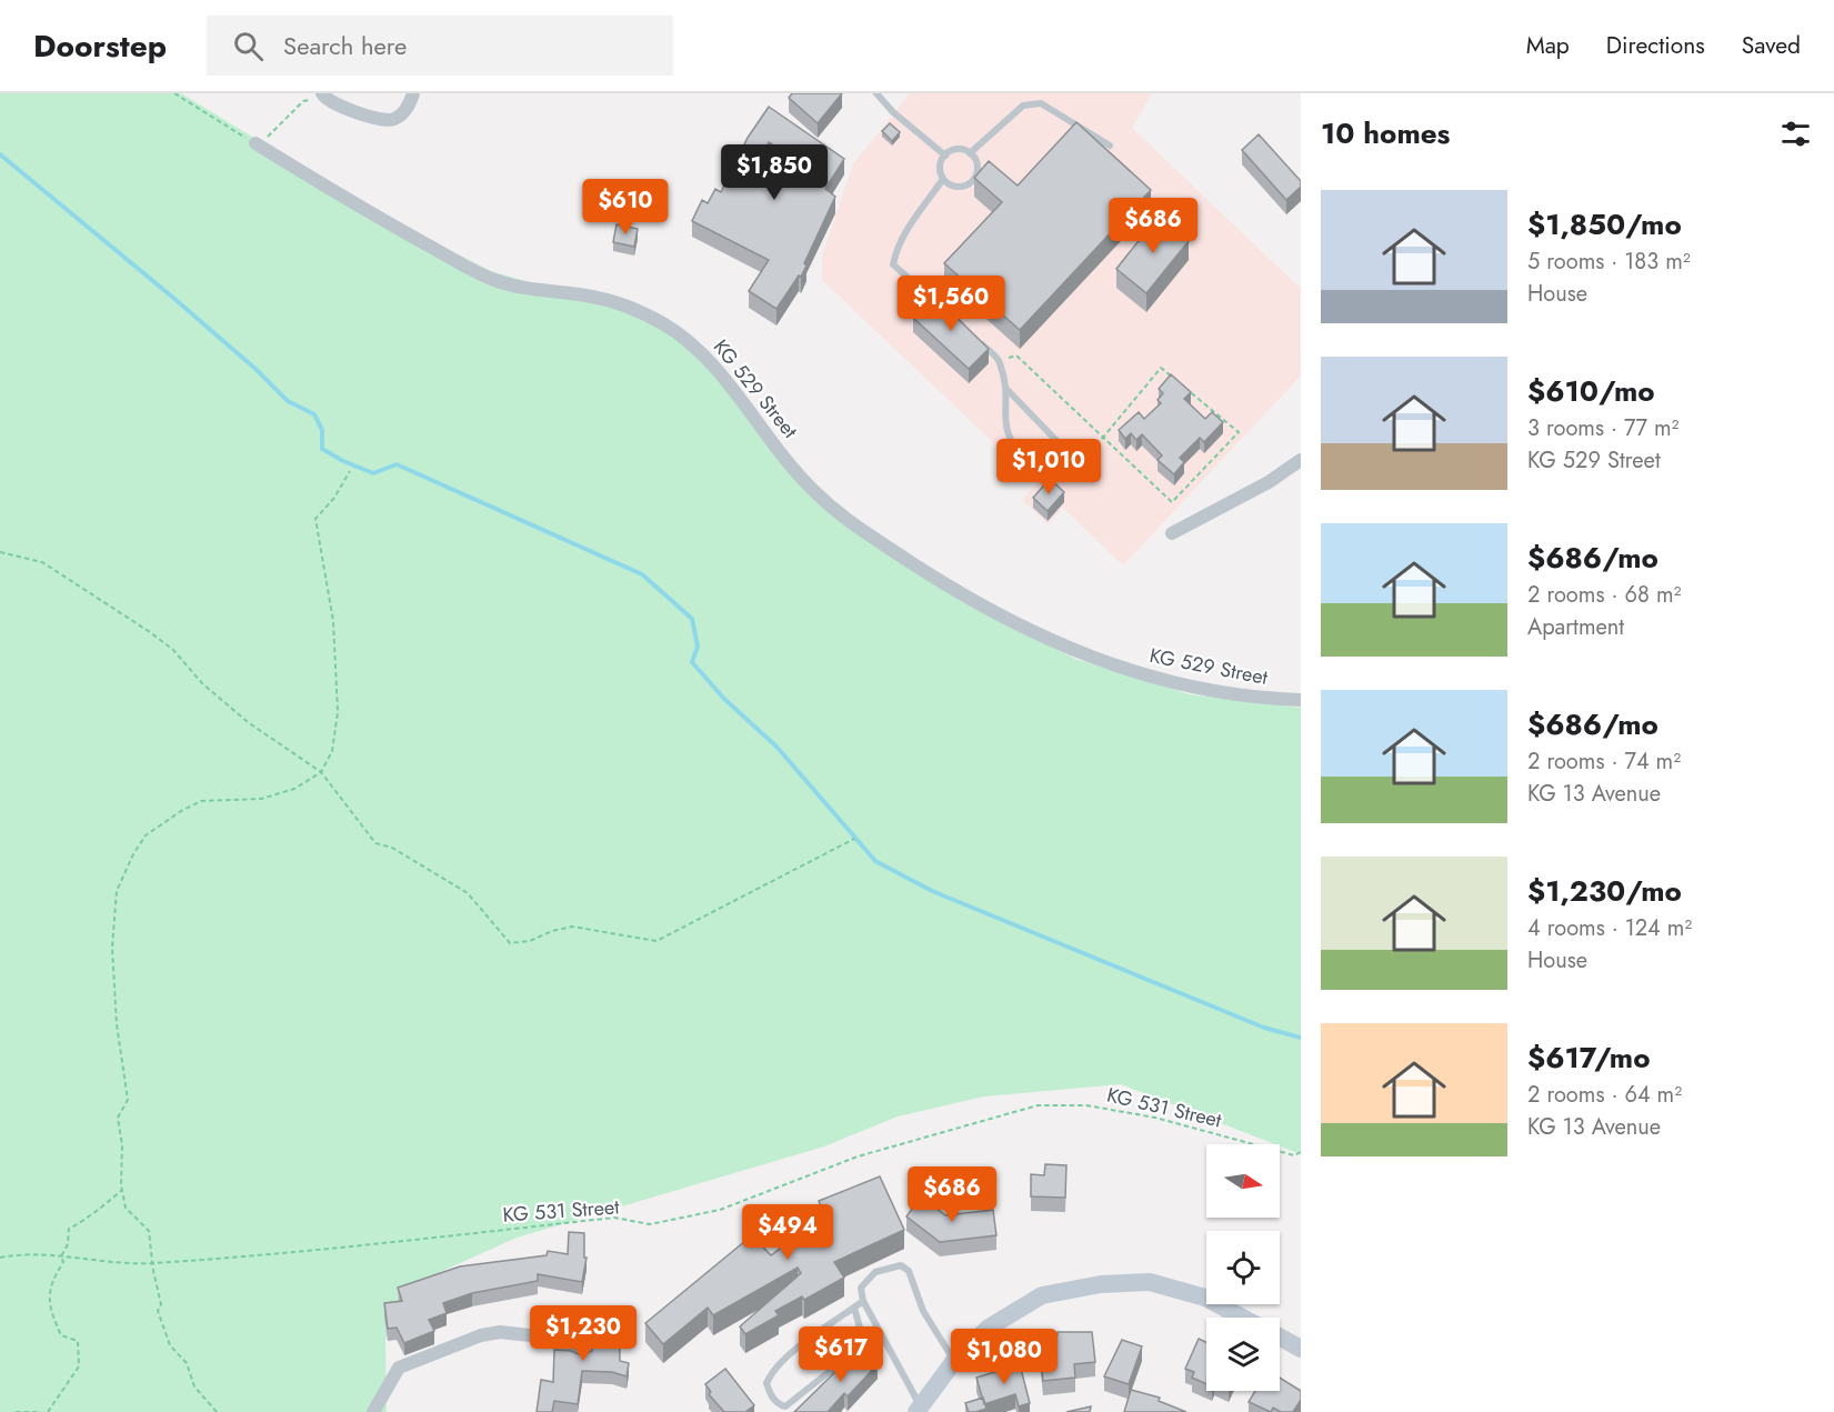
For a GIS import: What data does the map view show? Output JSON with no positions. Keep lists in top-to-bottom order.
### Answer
{
  "streets": {
    "street": ["KG 529 Street"],
    "path": ["KG 531 Street"]
  },
  "north": "right",
  "page": {
    "header": "Doorstep",
    "search": "Search here",
    "nav": ["Map", "Directions", "Saved"],
    "heading": "10 homes",
    "price": [
      "$1,850",
      "$610",
      "$686",
      "$1,560",
      "$1,010",
      "$686",
      "$494",
      "$1,230",
      "$617",
      "$1,080"
    ],
    "list": [
      {
        "name": "$1,850/mo",
        "note": "5 rooms · 183 m² · House"
      },
      {
        "name": "$610/mo",
        "note": "3 rooms · 77 m² · KG 529 Street"
      },
      {
        "name": "$686/mo",
        "note": "2 rooms · 68 m² · Apartment"
      },
      {
        "name": "$686/mo",
        "note": "2 rooms · 74 m² · KG 13 Avenue"
      },
      {
        "name": "$1,230/mo",
        "note": "4 rooms · 124 m² · House"
      },
      {
        "name": "$617/mo",
        "note": "2 rooms · 64 m² · KG 13 Avenue"
      }
    ]
  }
}
